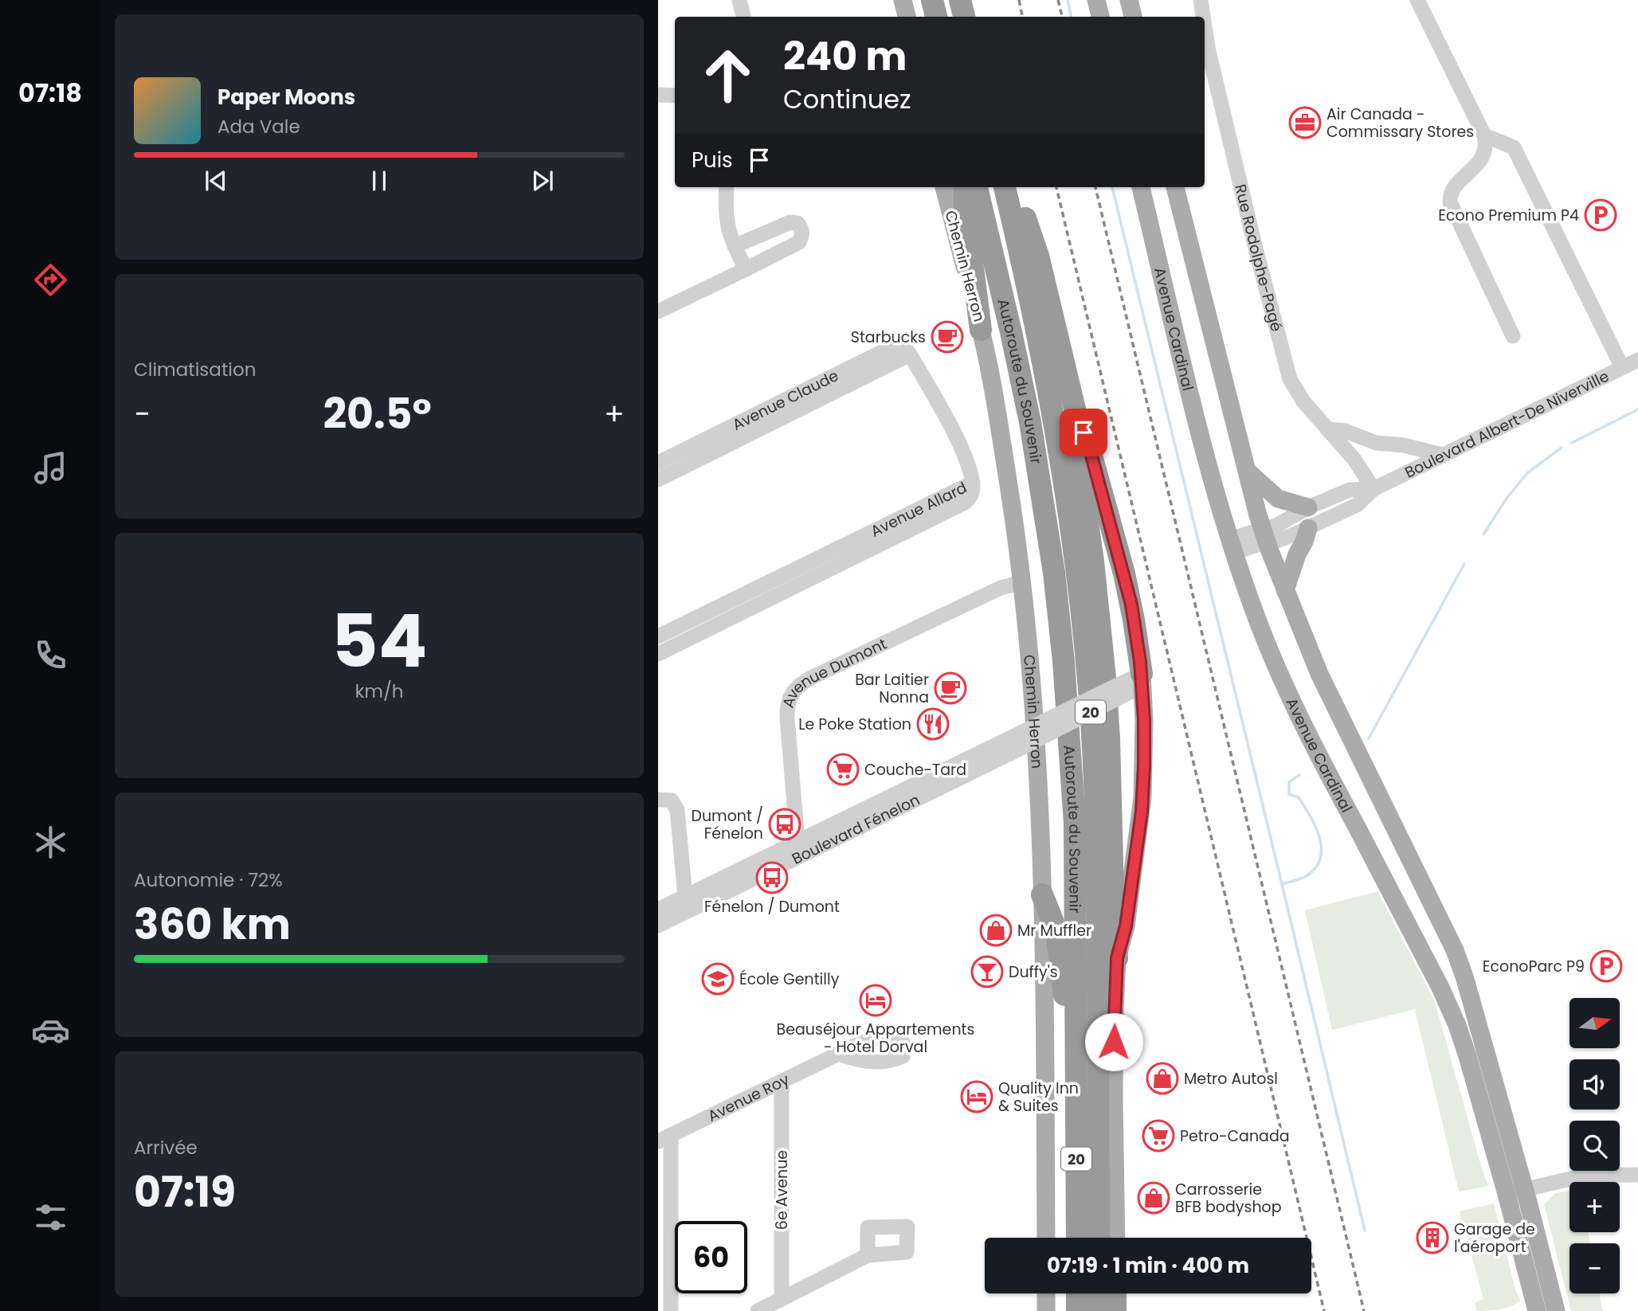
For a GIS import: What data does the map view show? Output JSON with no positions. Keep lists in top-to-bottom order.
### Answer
{
  "streets": {
    "highway": ["Autoroute du Souvenir", "20"],
    "main road": ["Chemin Herron", "Avenue Cardinal"],
    "street": [
      "Rue Rodolphe-Pagé",
      "Avenue Claude",
      "Boulevard Albert-De Niverville",
      "Avenue Allard",
      "Avenue Dumont",
      "Boulevard Fénelon",
      "Avenue Roy",
      "6e Avenue"
    ]
  },
  "crossings": [
    ["Rue Rodolphe-Pagé", "Boulevard Albert-De Niverville"],
    ["Chemin Herron", "Avenue Dumont"],
    ["Avenue Cardinal", "Boulevard Albert-De Niverville"],
    ["Avenue Claude", "Avenue Allard"],
    ["Avenue Dumont", "Boulevard Fénelon"],
    ["Avenue Roy", "6e Avenue"]
  ],
  "places": {
    "office": ["Air Canada - Commissary Stores"],
    "parking": ["Econo Premium P4", "EconoParc P9"],
    "cafe": ["Starbucks", "Bar Laitier Nonna"],
    "restaurant": ["Le Poke Station"],
    "supermarket": ["Couche-Tard", "Petro-Canada"],
    "bus stop": ["Dumont / Fénelon", "Fénelon / Dumont"],
    "shop": ["Mr Muffler", "Metro Autosl", "Carrosserie BFB bodyshop"],
    "bar": ["Duffy's"],
    "school or university": ["École Gentilly"],
    "hotel": ["Beauséjour Appartements - Hotel Dorval", "Quality Inn & Suites"],
    "building": ["Garage de l'aéroport"]
  },
  "north": "right",
  "page": {
    "tabs": "07:18",
    "turn": ["240 m", "Continuez"],
    "song": ["Paper Moons", "Ada Vale"],
    "then": "Puis",
    "tile": [
      "Climatisation",
      ["54", "km/h"],
      ["Autonomie · 72%", "360 km"],
      ["Arrivée", "07:19"]
    ],
    "heat": ["−", "20.5°", "+"],
    "map_buttons": ["+", "−"],
    "limit": "60",
    "trip": "07:19 · 1 min · 400 m"
  }
}
